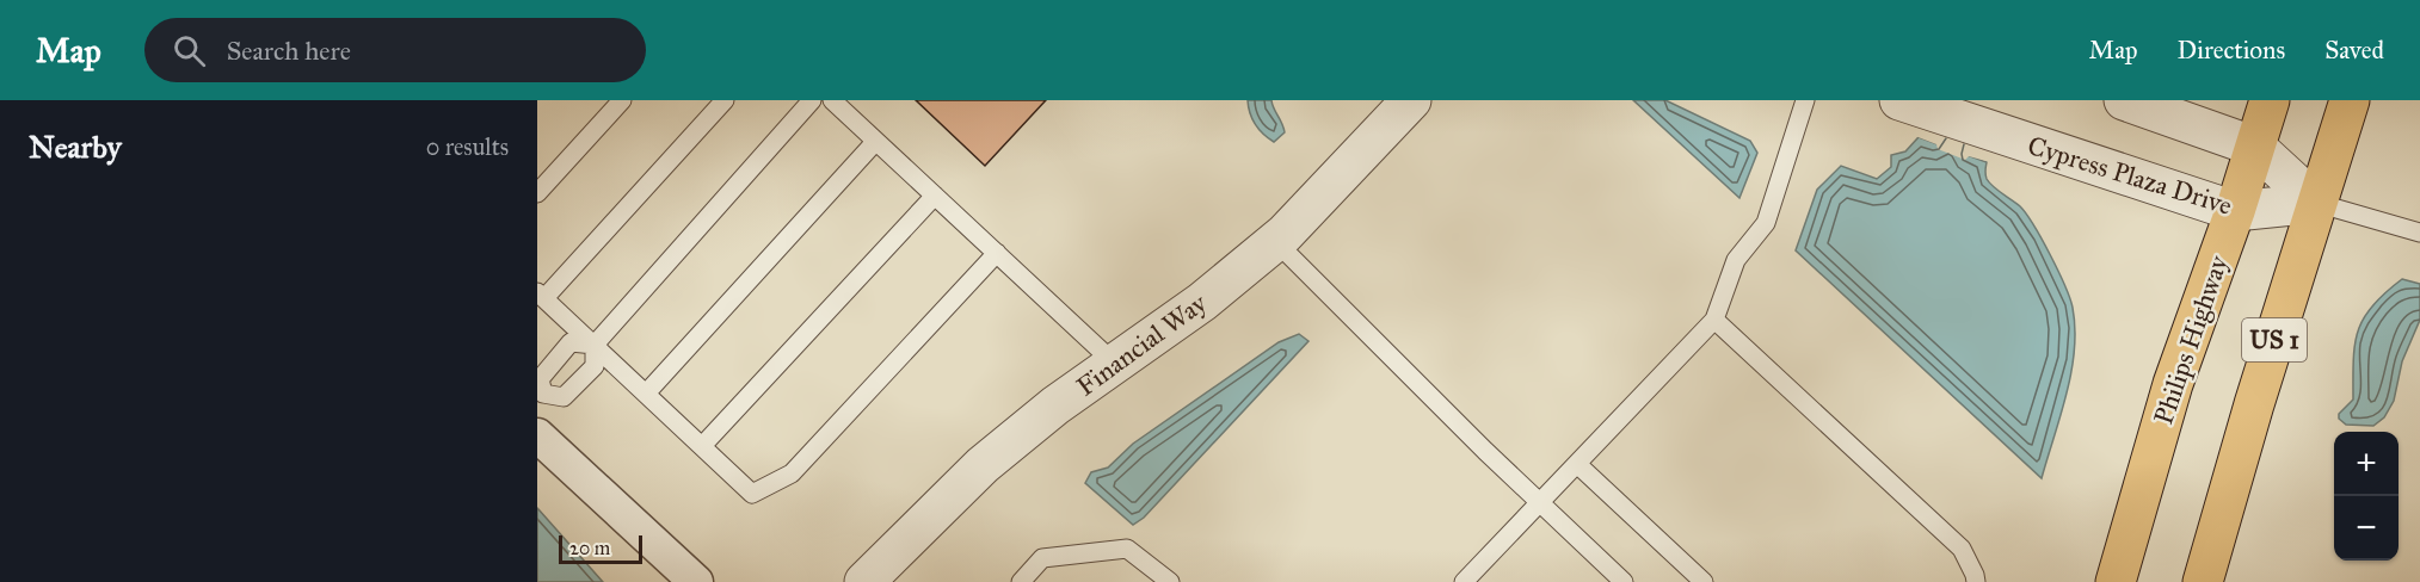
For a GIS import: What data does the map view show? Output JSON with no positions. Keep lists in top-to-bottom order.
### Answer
{
  "streets": {
    "main road": ["Philips Highway", "US 1"],
    "street": ["Cypress Plaza Drive", "Financial Way"]
  },
  "crossings": [
    ["Cypress Plaza Drive", "Philips Highway"],
    ["Cypress Plaza Drive", "US 1"]
  ],
  "scale_bar": "20 m",
  "page": {
    "header": "Map",
    "search": "Search here",
    "nav": ["Map", "Directions", "Saved"],
    "heading": ["Nearby", "0 results"],
    "map_buttons": ["+", "−"],
    "scale": "20 m"
  }
}
